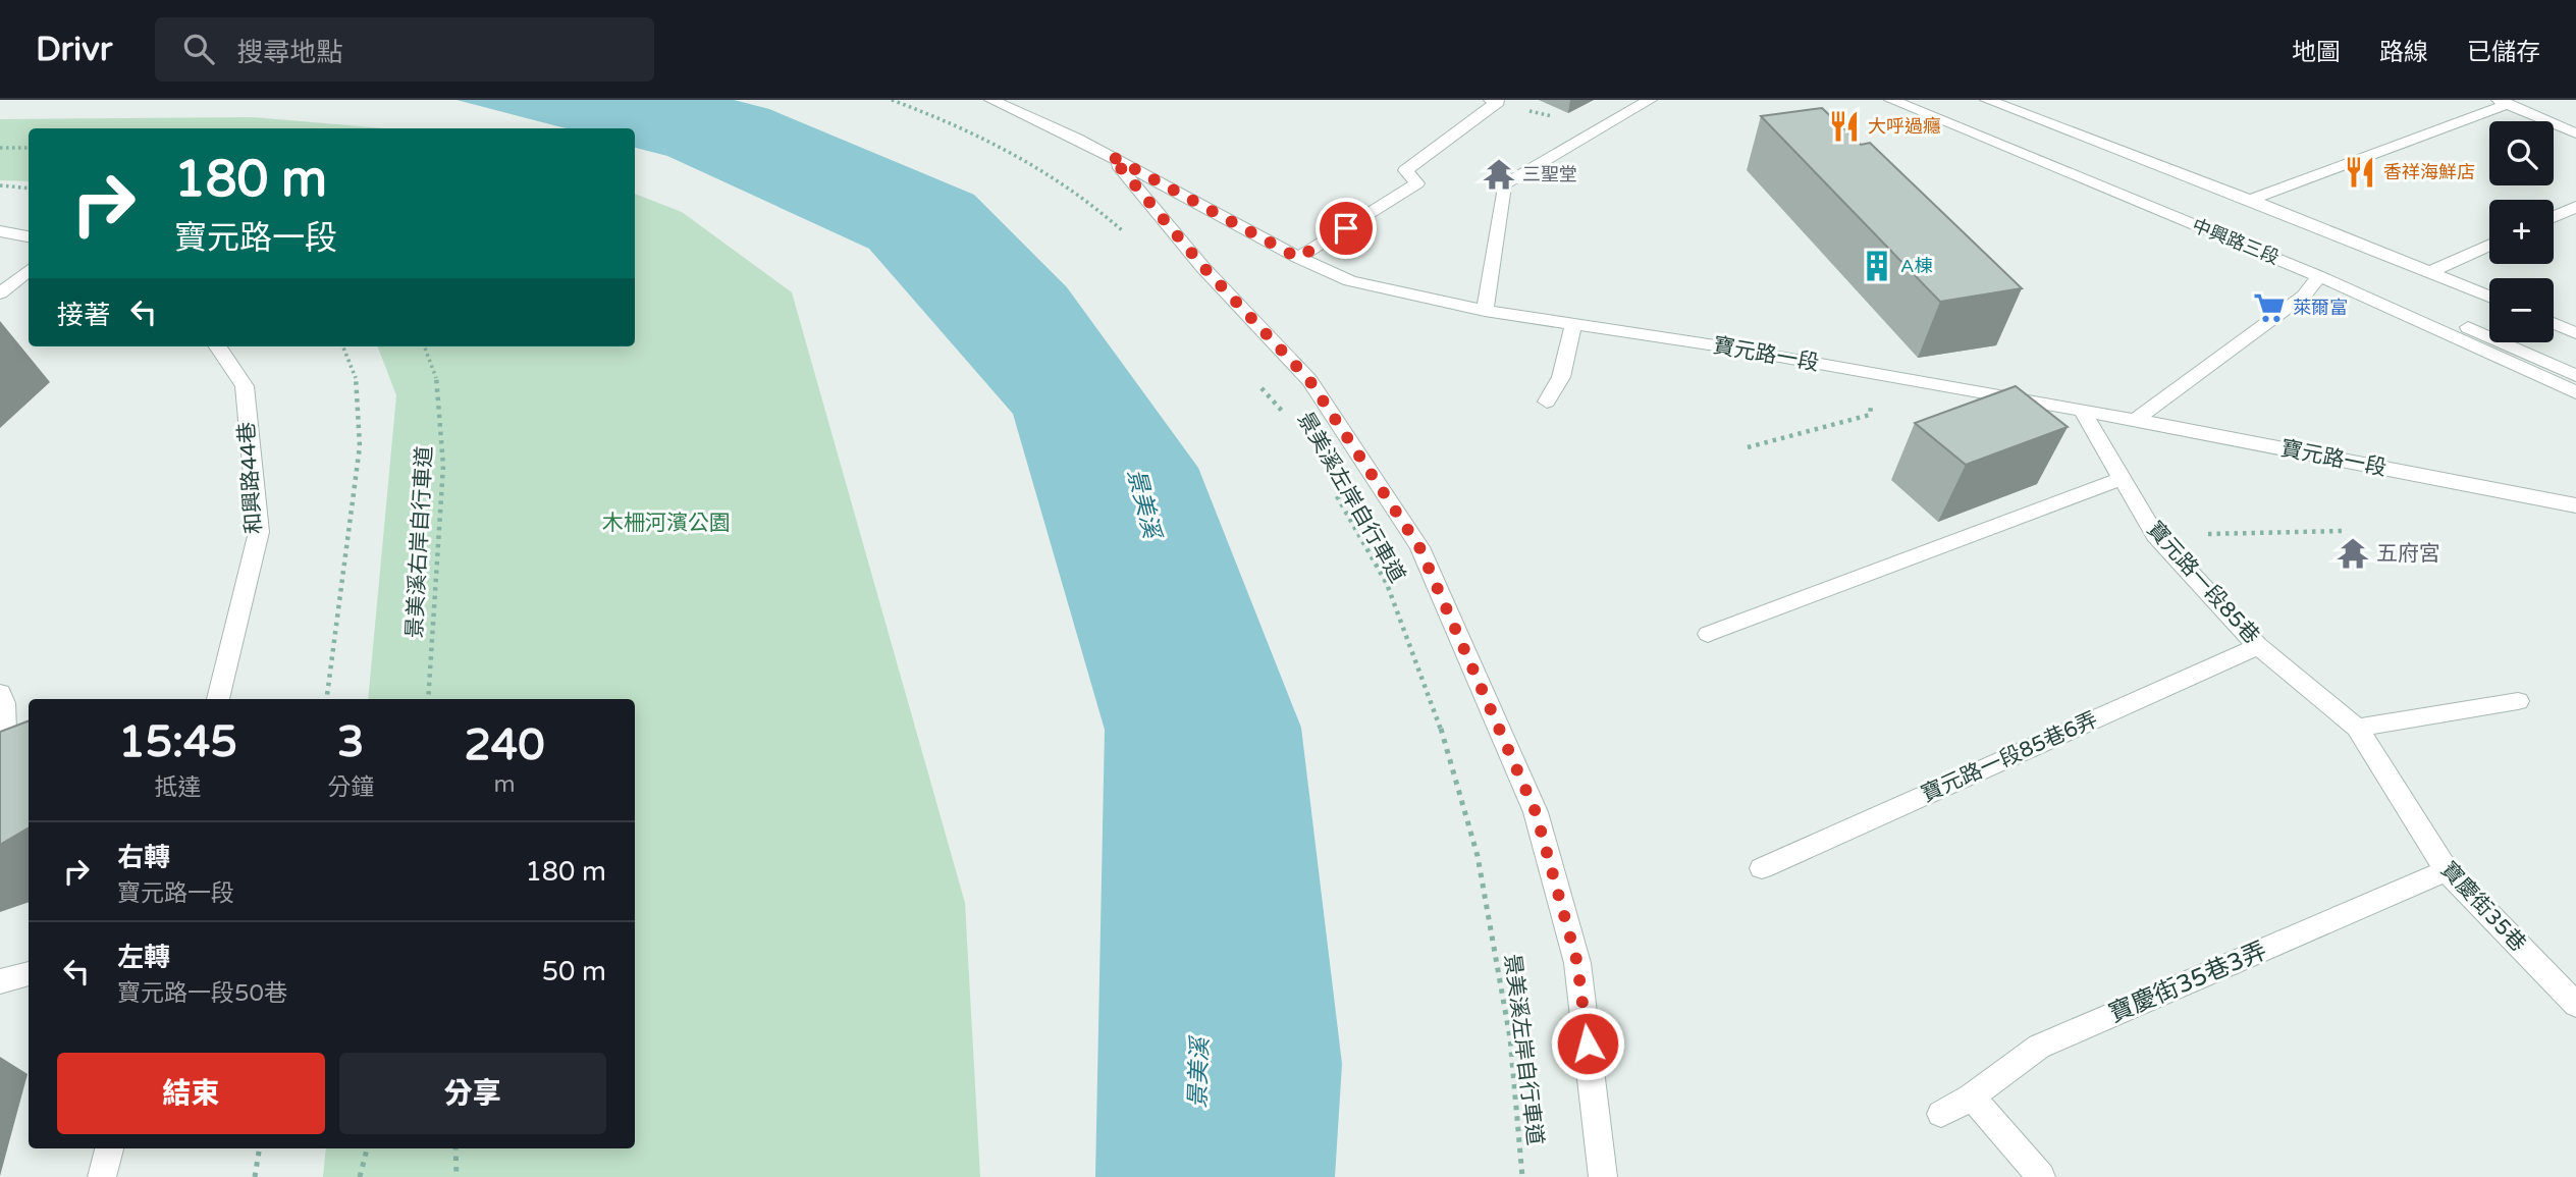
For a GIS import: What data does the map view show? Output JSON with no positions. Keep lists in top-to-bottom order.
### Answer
{
  "streets": {
    "street": [
      "中興路三段",
      "寶元路一段",
      "和興路44巷",
      "寶元路一段85巷",
      "寶元路一段85巷6弄",
      "寶慶街35巷",
      "寶慶街35巷3弄"
    ],
    "path": ["景美溪左岸自行車道", "景美溪右岸自行車道"]
  },
  "crossings": [
    ["寶元路一段", "寶元路一段85巷"],
    ["寶元路一段85巷", "寶元路一段85巷6弄"],
    ["寶元路一段85巷", "寶慶街35巷"],
    ["寶慶街35巷", "寶慶街35巷3弄"]
  ],
  "water": ["景美溪"],
  "parks": ["木柵河濱公園"],
  "places": {
    "restaurant": ["大呼過癮", "香祥海鮮店"],
    "temple": ["三聖堂", "五府宮"],
    "building": ["A棟"],
    "supermarket": ["萊爾富"]
  },
  "page": {
    "header": "Drivr",
    "search": "搜尋地點",
    "nav": ["地圖", "路線", "已儲存"],
    "map_buttons": ["+", "−"],
    "turn": ["180 m", "寶元路一段"],
    "then": "接著",
    "eta": [
      "15:45",
      "抵達",
      "3",
      "分鐘",
      "240",
      "m"
    ],
    "list": [
      {
        "name": "右轉",
        "note": "寶元路一段",
        "value": "180 m"
      },
      {
        "name": "左轉",
        "note": "寶元路一段50巷",
        "value": "50 m"
      }
    ],
    "buttons": ["結束", "分享"]
  }
}
